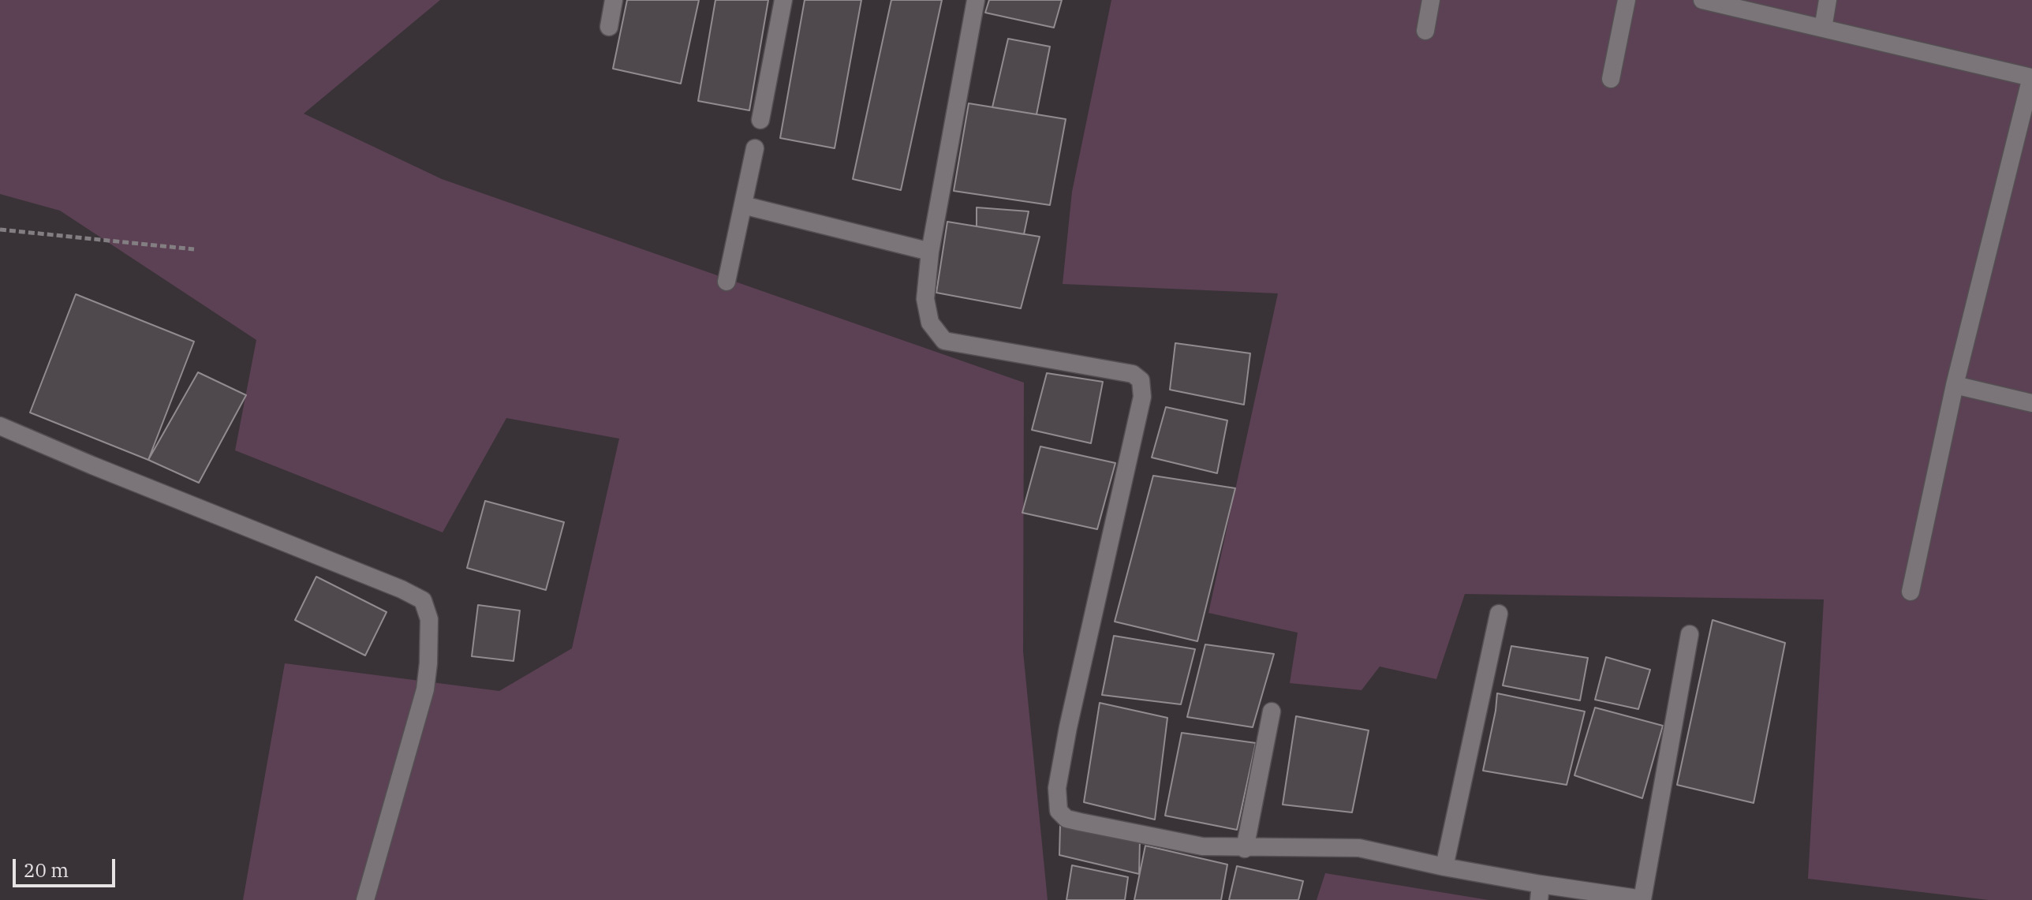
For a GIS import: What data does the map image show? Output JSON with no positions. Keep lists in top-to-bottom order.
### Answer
{
  "scale_bar": "20 m"
}
